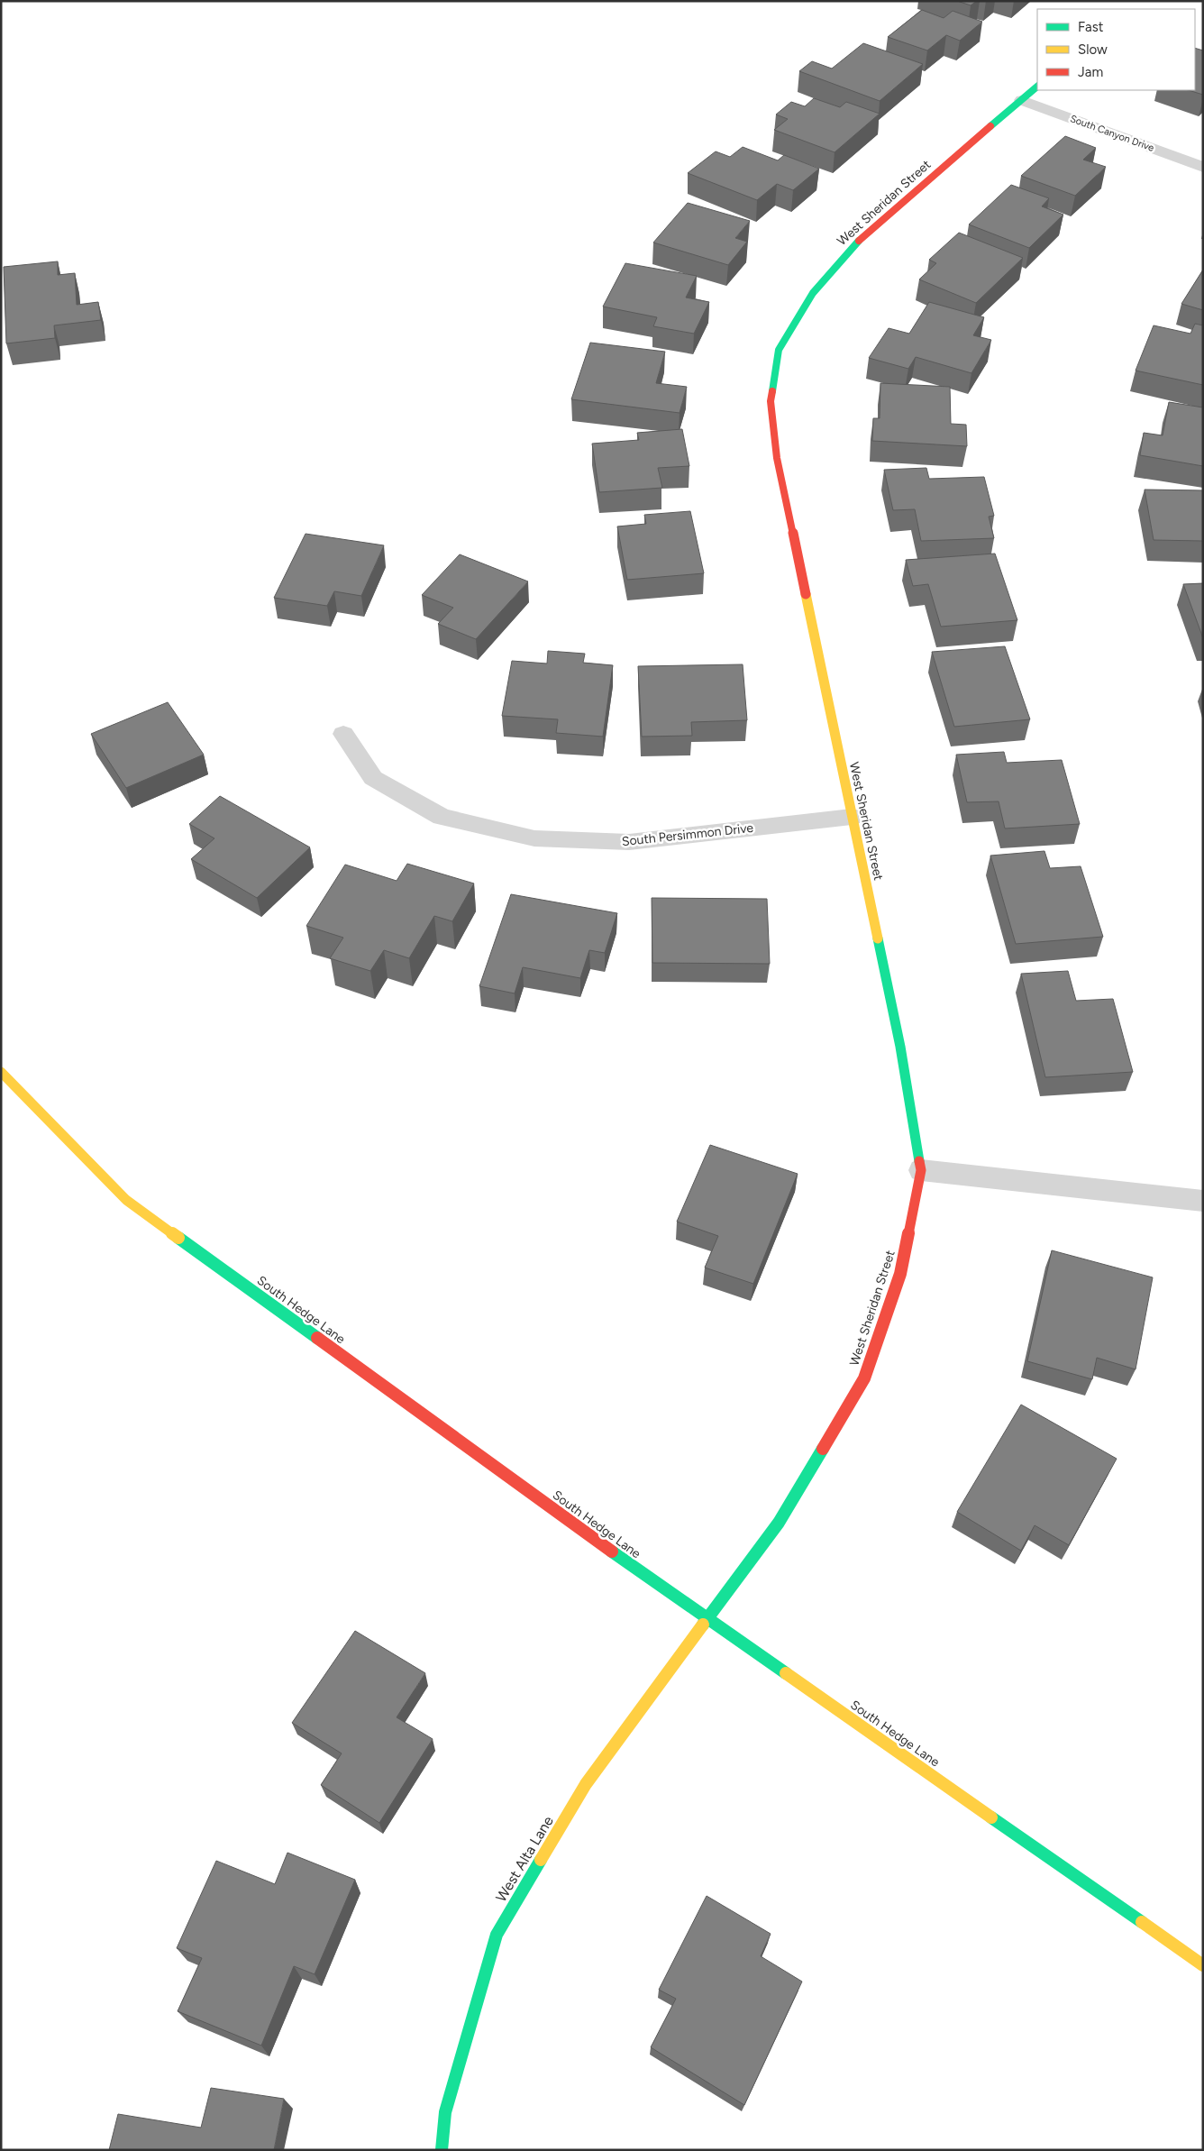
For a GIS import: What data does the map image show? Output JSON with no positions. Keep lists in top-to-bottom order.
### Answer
{
  "streets": {
    "street": [
      "South Canyon Drive",
      "West Sheridan Street",
      "South Persimmon Drive",
      "South Hedge Lane",
      "West Alta Lane"
    ]
  },
  "crossings": [
    ["South Canyon Drive", "West Sheridan Street"],
    ["West Sheridan Street", "South Persimmon Drive"],
    ["West Sheridan Street", "South Hedge Lane"],
    ["West Sheridan Street", "West Alta Lane"],
    ["South Hedge Lane", "West Alta Lane"]
  ],
  "legend": ["Fast", "Slow", "Jam"]
}
